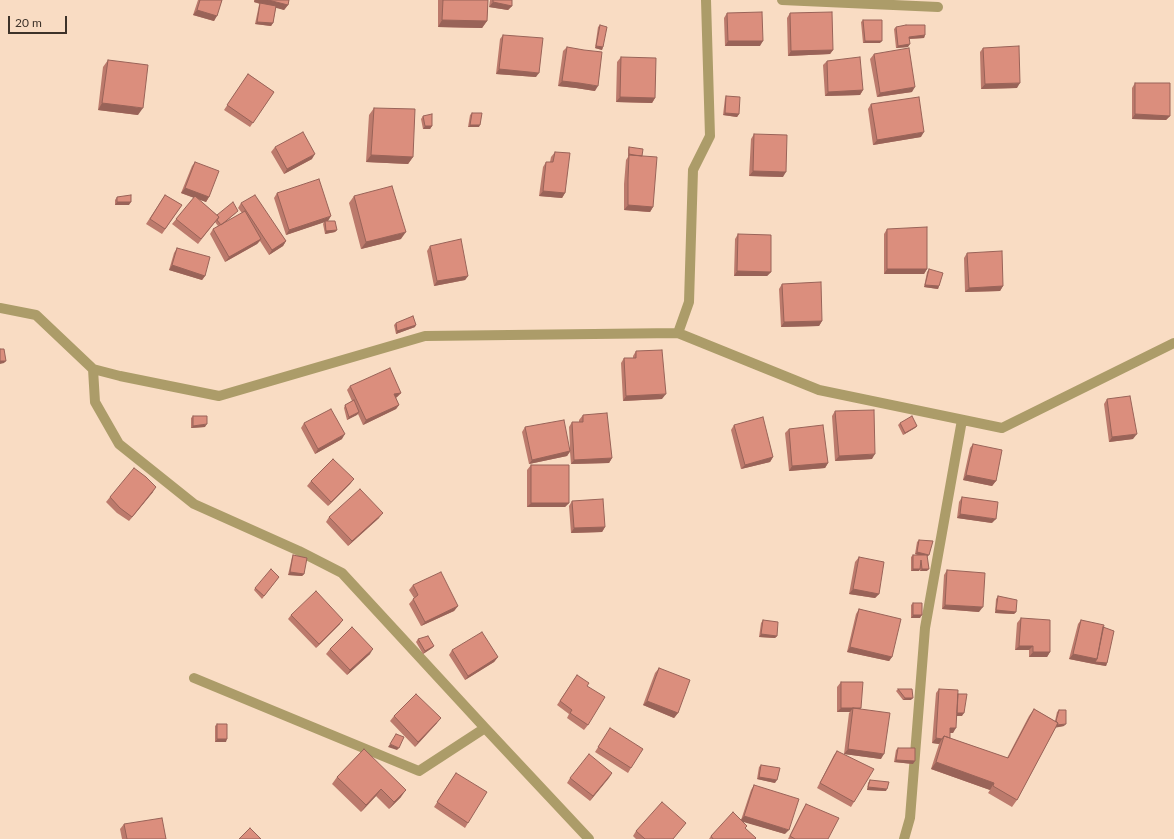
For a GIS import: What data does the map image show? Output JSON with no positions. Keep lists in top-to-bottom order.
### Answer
{
  "scale_bar": "20 m"
}
